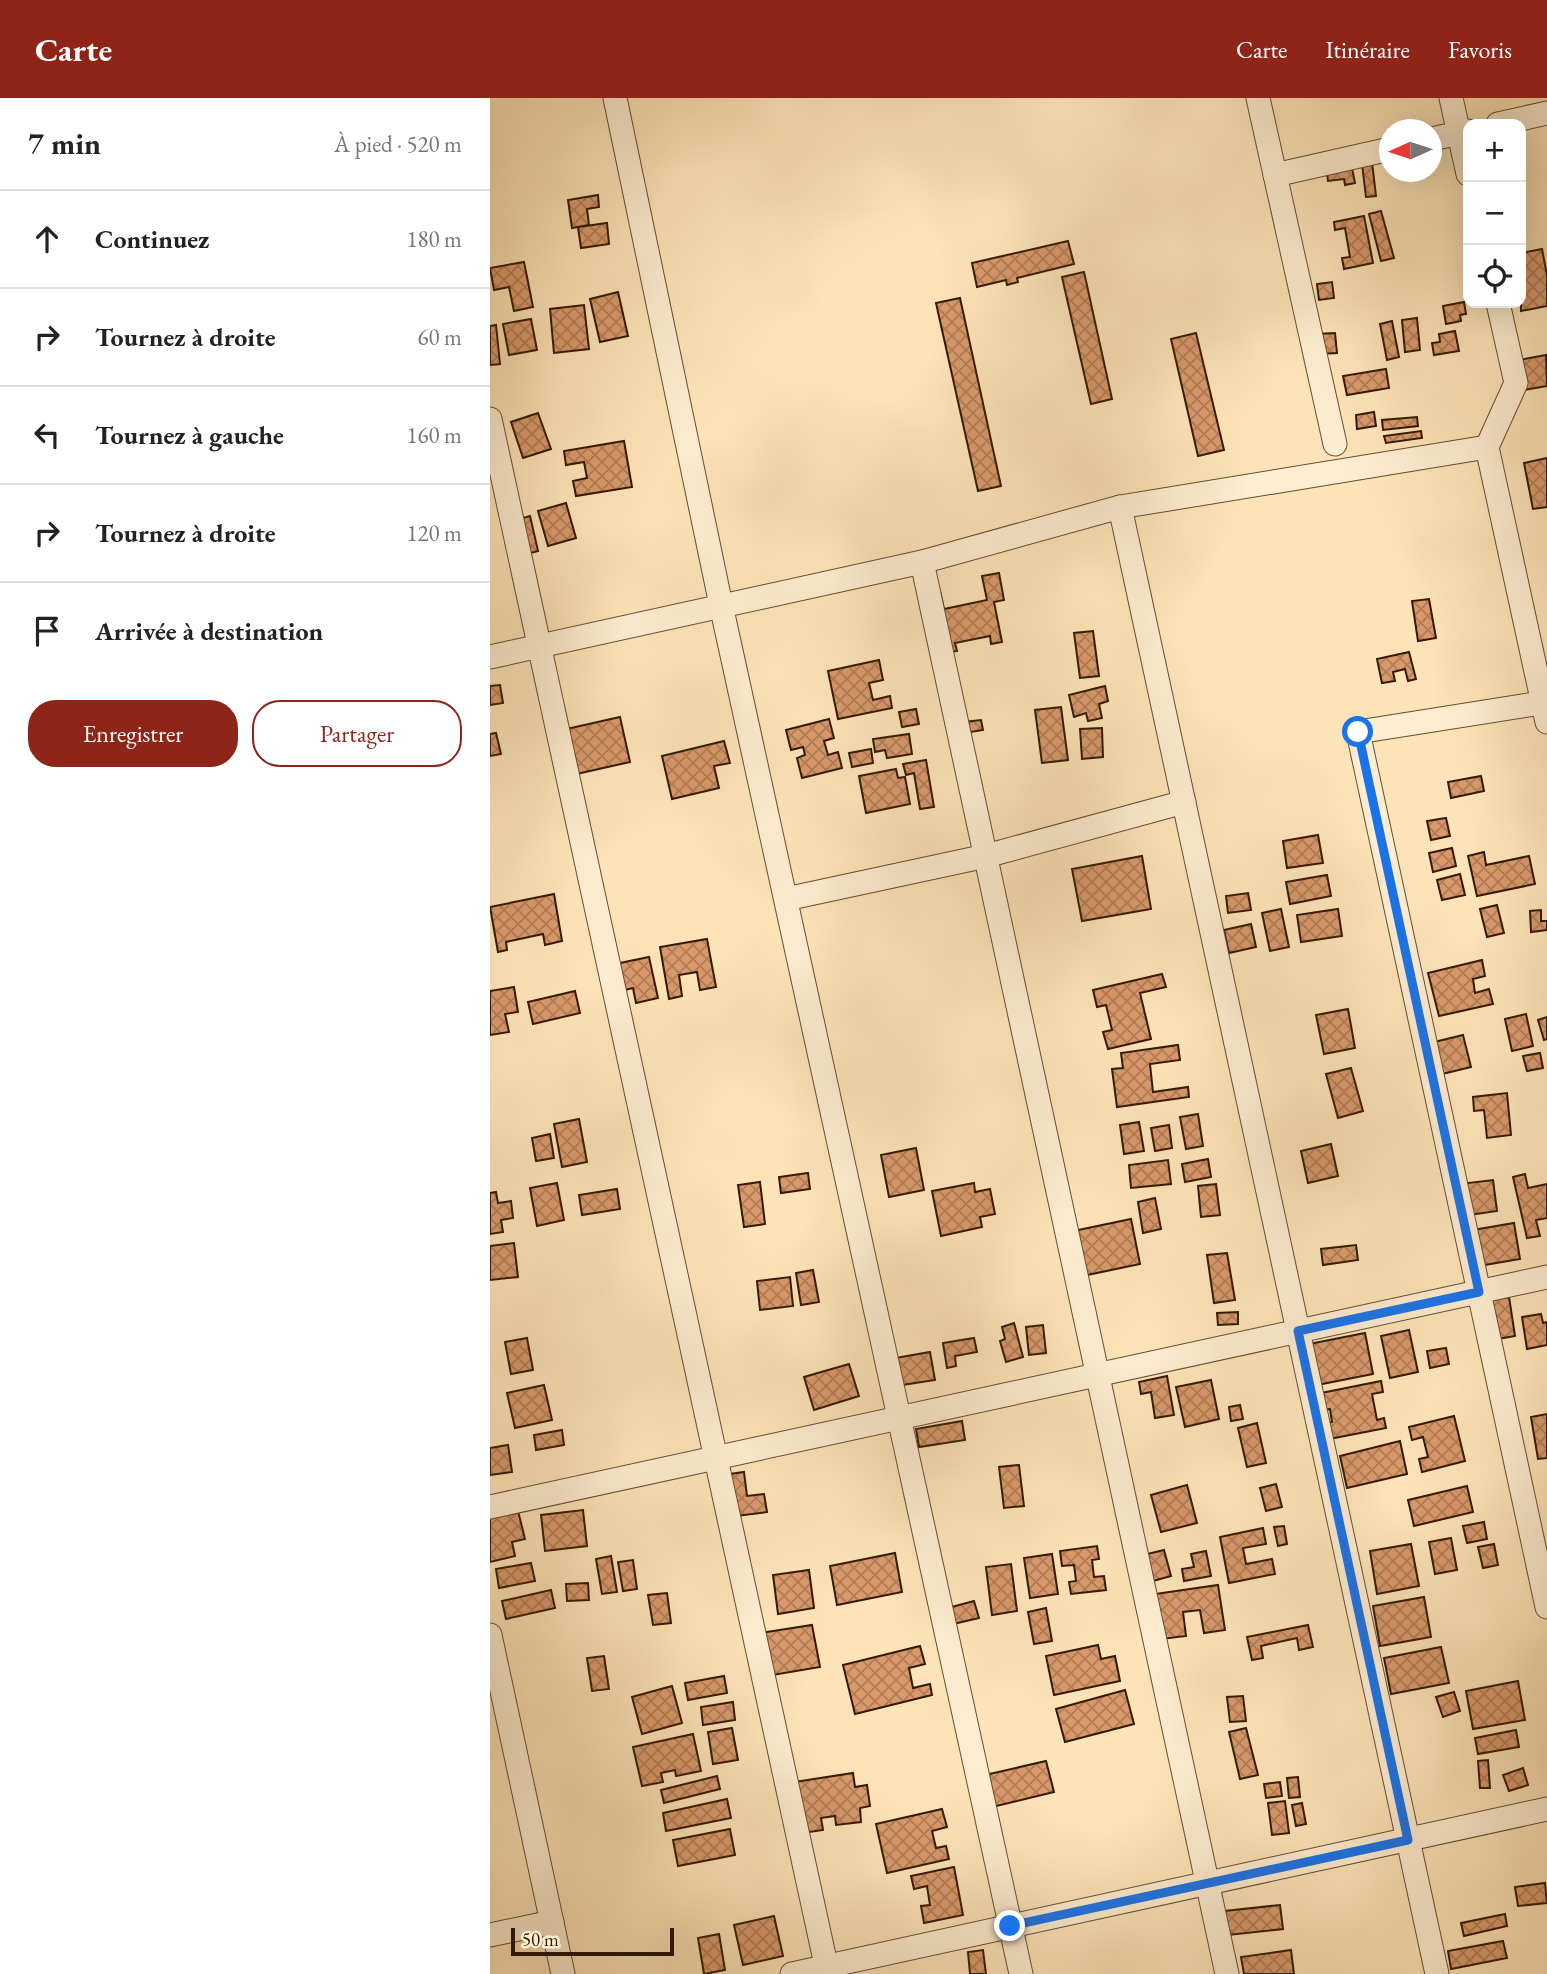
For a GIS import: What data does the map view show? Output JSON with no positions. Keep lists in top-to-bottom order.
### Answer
{
  "scale_bar": "50 m",
  "north": "left",
  "page": {
    "header": "Carte",
    "nav": ["Carte", "Itinéraire", "Favoris"],
    "heading": ["7 min", "À pied · 520 m"],
    "map_buttons": ["+", "−"],
    "list": [
      ["Continuez", "180 m"],
      ["Tournez à droite", "60 m"],
      ["Tournez à gauche", "160 m"],
      ["Tournez à droite", "120 m"],
      "Arrivée à destination"
    ],
    "buttons": ["Enregistrer", "Partager"],
    "scale": "50 m"
  }
}
